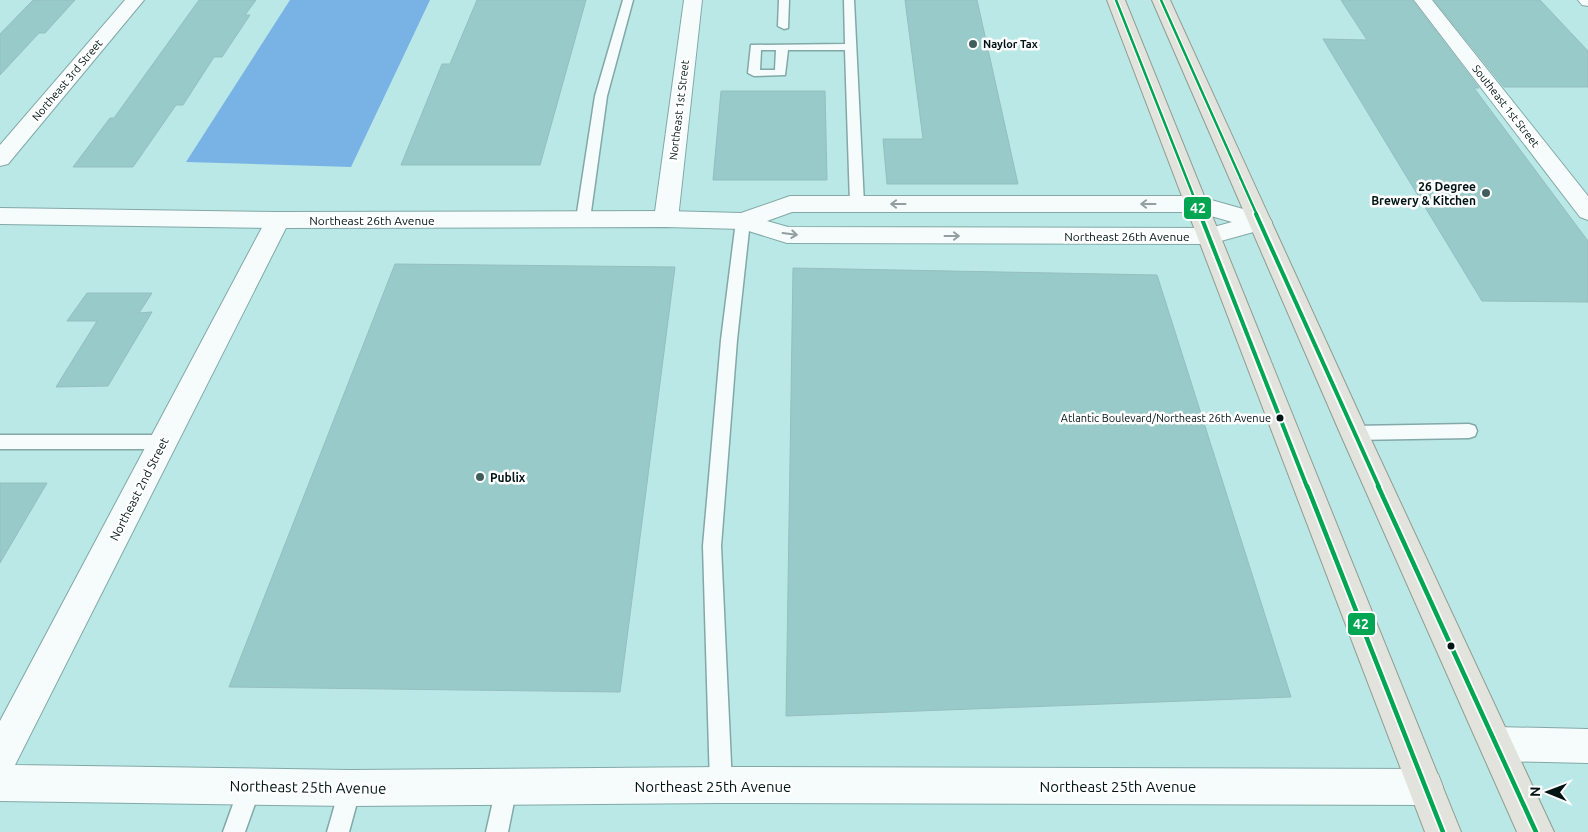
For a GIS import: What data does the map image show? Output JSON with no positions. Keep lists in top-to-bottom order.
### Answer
{
  "streets": {
    "street": [
      "Northeast 3rd Street",
      "Southeast 1st Street",
      "Northeast 1st Street",
      "Northeast 26th Avenue",
      "Northeast 2nd Street",
      "Northeast 25th Avenue"
    ]
  },
  "crossings": [
    ["Northeast 1st Street", "Northeast 26th Avenue"],
    ["Northeast 26th Avenue", "Northeast 2nd Street"]
  ],
  "places": [
    "Naylor Tax",
    "26 Degree Brewery & Kitchen",
    "Atlantic Boulevard/Northeast 26th Avenue",
    "Publix"
  ],
  "lines": ["transit line 42"],
  "north": "left"
}
